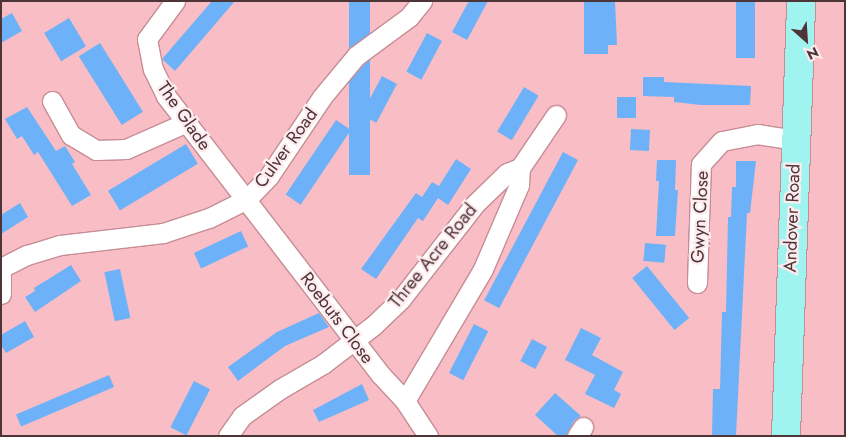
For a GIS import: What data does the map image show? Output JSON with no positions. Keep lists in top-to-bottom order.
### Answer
{
  "streets": {
    "main road": ["Andover Road"],
    "street": [
      "The Glade",
      "Culver Road",
      "Gwyn Close",
      "Three Acre Road",
      "Roebuts Close"
    ]
  },
  "crossings": [
    ["The Glade", "Culver Road"],
    ["The Glade", "Roebuts Close"],
    ["Culver Road", "Roebuts Close"],
    ["Gwyn Close", "Andover Road"],
    ["Three Acre Road", "Roebuts Close"]
  ],
  "north": "bottom right"
}
